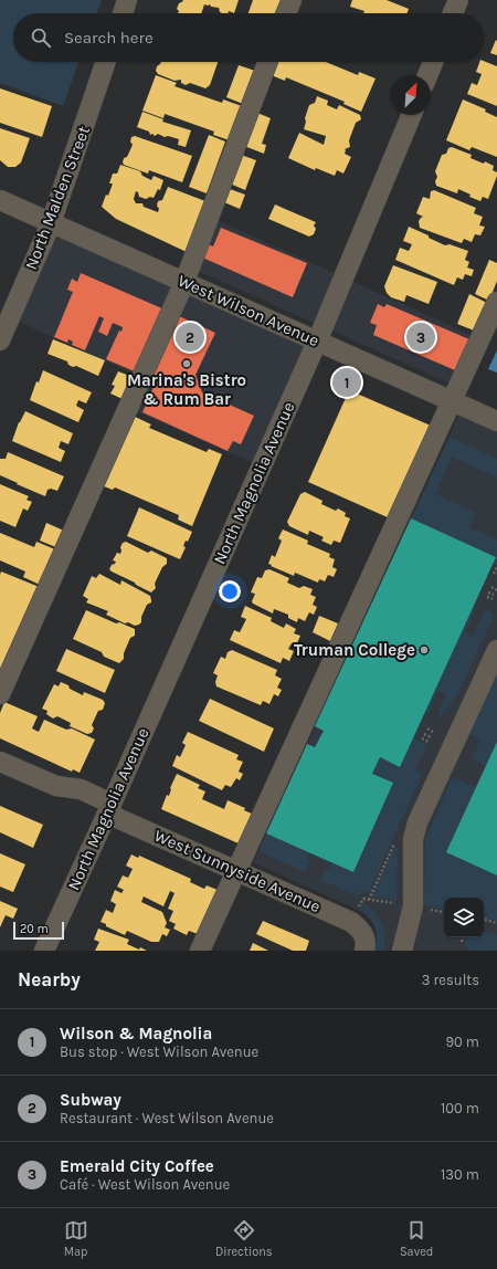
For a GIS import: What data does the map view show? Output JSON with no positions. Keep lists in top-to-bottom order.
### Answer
{
  "streets": {
    "street": [
      "North Malden Street",
      "West Wilson Avenue",
      "North Magnolia Avenue",
      "West Sunnyside Avenue"
    ]
  },
  "crossings": [
    ["North Malden Street", "West Wilson Avenue"],
    ["West Wilson Avenue", "North Magnolia Avenue"],
    ["North Magnolia Avenue", "West Sunnyside Avenue"]
  ],
  "places": ["Marina's Bistro & Rum Bar", "Truman College"],
  "scale_bar": "20 m",
  "north": "top right",
  "page": {
    "search": "Search here",
    "pins": ["2", "3", "1"],
    "scale": "20 m",
    "heading": ["Nearby", "3 results"],
    "list": [
      {
        "mark": "1",
        "name": "Wilson & Magnolia",
        "note": "Bus stop · West Wilson Avenue",
        "value": "90 m"
      },
      {
        "mark": "2",
        "name": "Subway",
        "note": "Restaurant · West Wilson Avenue",
        "value": "100 m"
      },
      {
        "mark": "3",
        "name": "Emerald City Coffee",
        "note": "Café · West Wilson Avenue",
        "value": "130 m"
      }
    ],
    "nav": ["Map", "Directions", "Saved"]
  }
}
